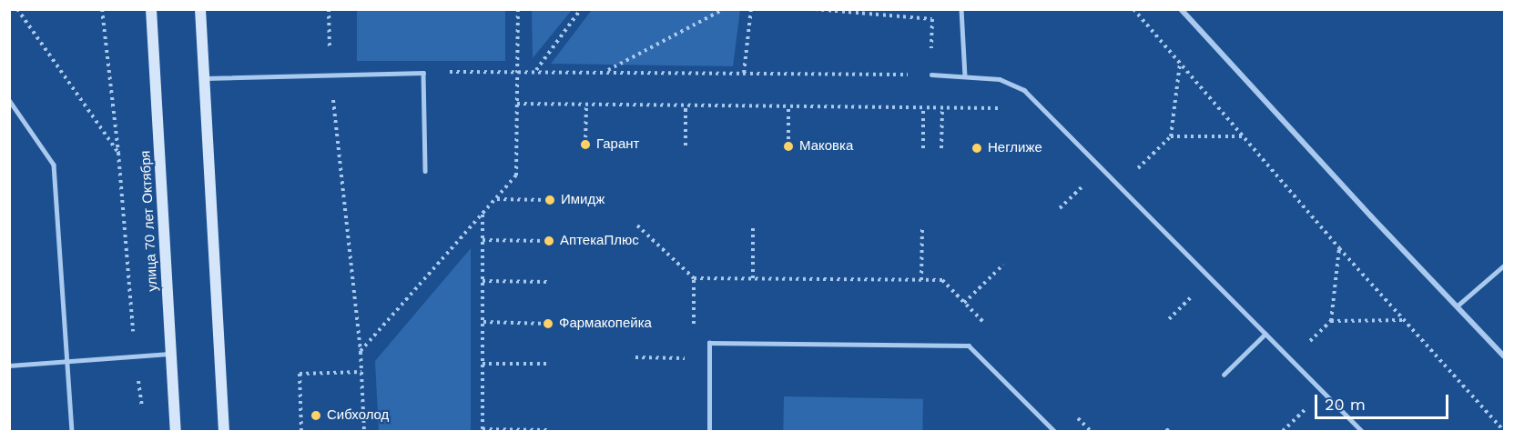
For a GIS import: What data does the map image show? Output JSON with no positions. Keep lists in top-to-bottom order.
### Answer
{
  "streets": {
    "main road": ["улица 70 лет Октября"]
  },
  "places": [
    "Гарант",
    "Маковка",
    "Неглиже",
    "Имидж",
    "АптекаПлюс",
    "Фармакопейка",
    "Сибхолод"
  ],
  "scale_bar": "20 m"
}
